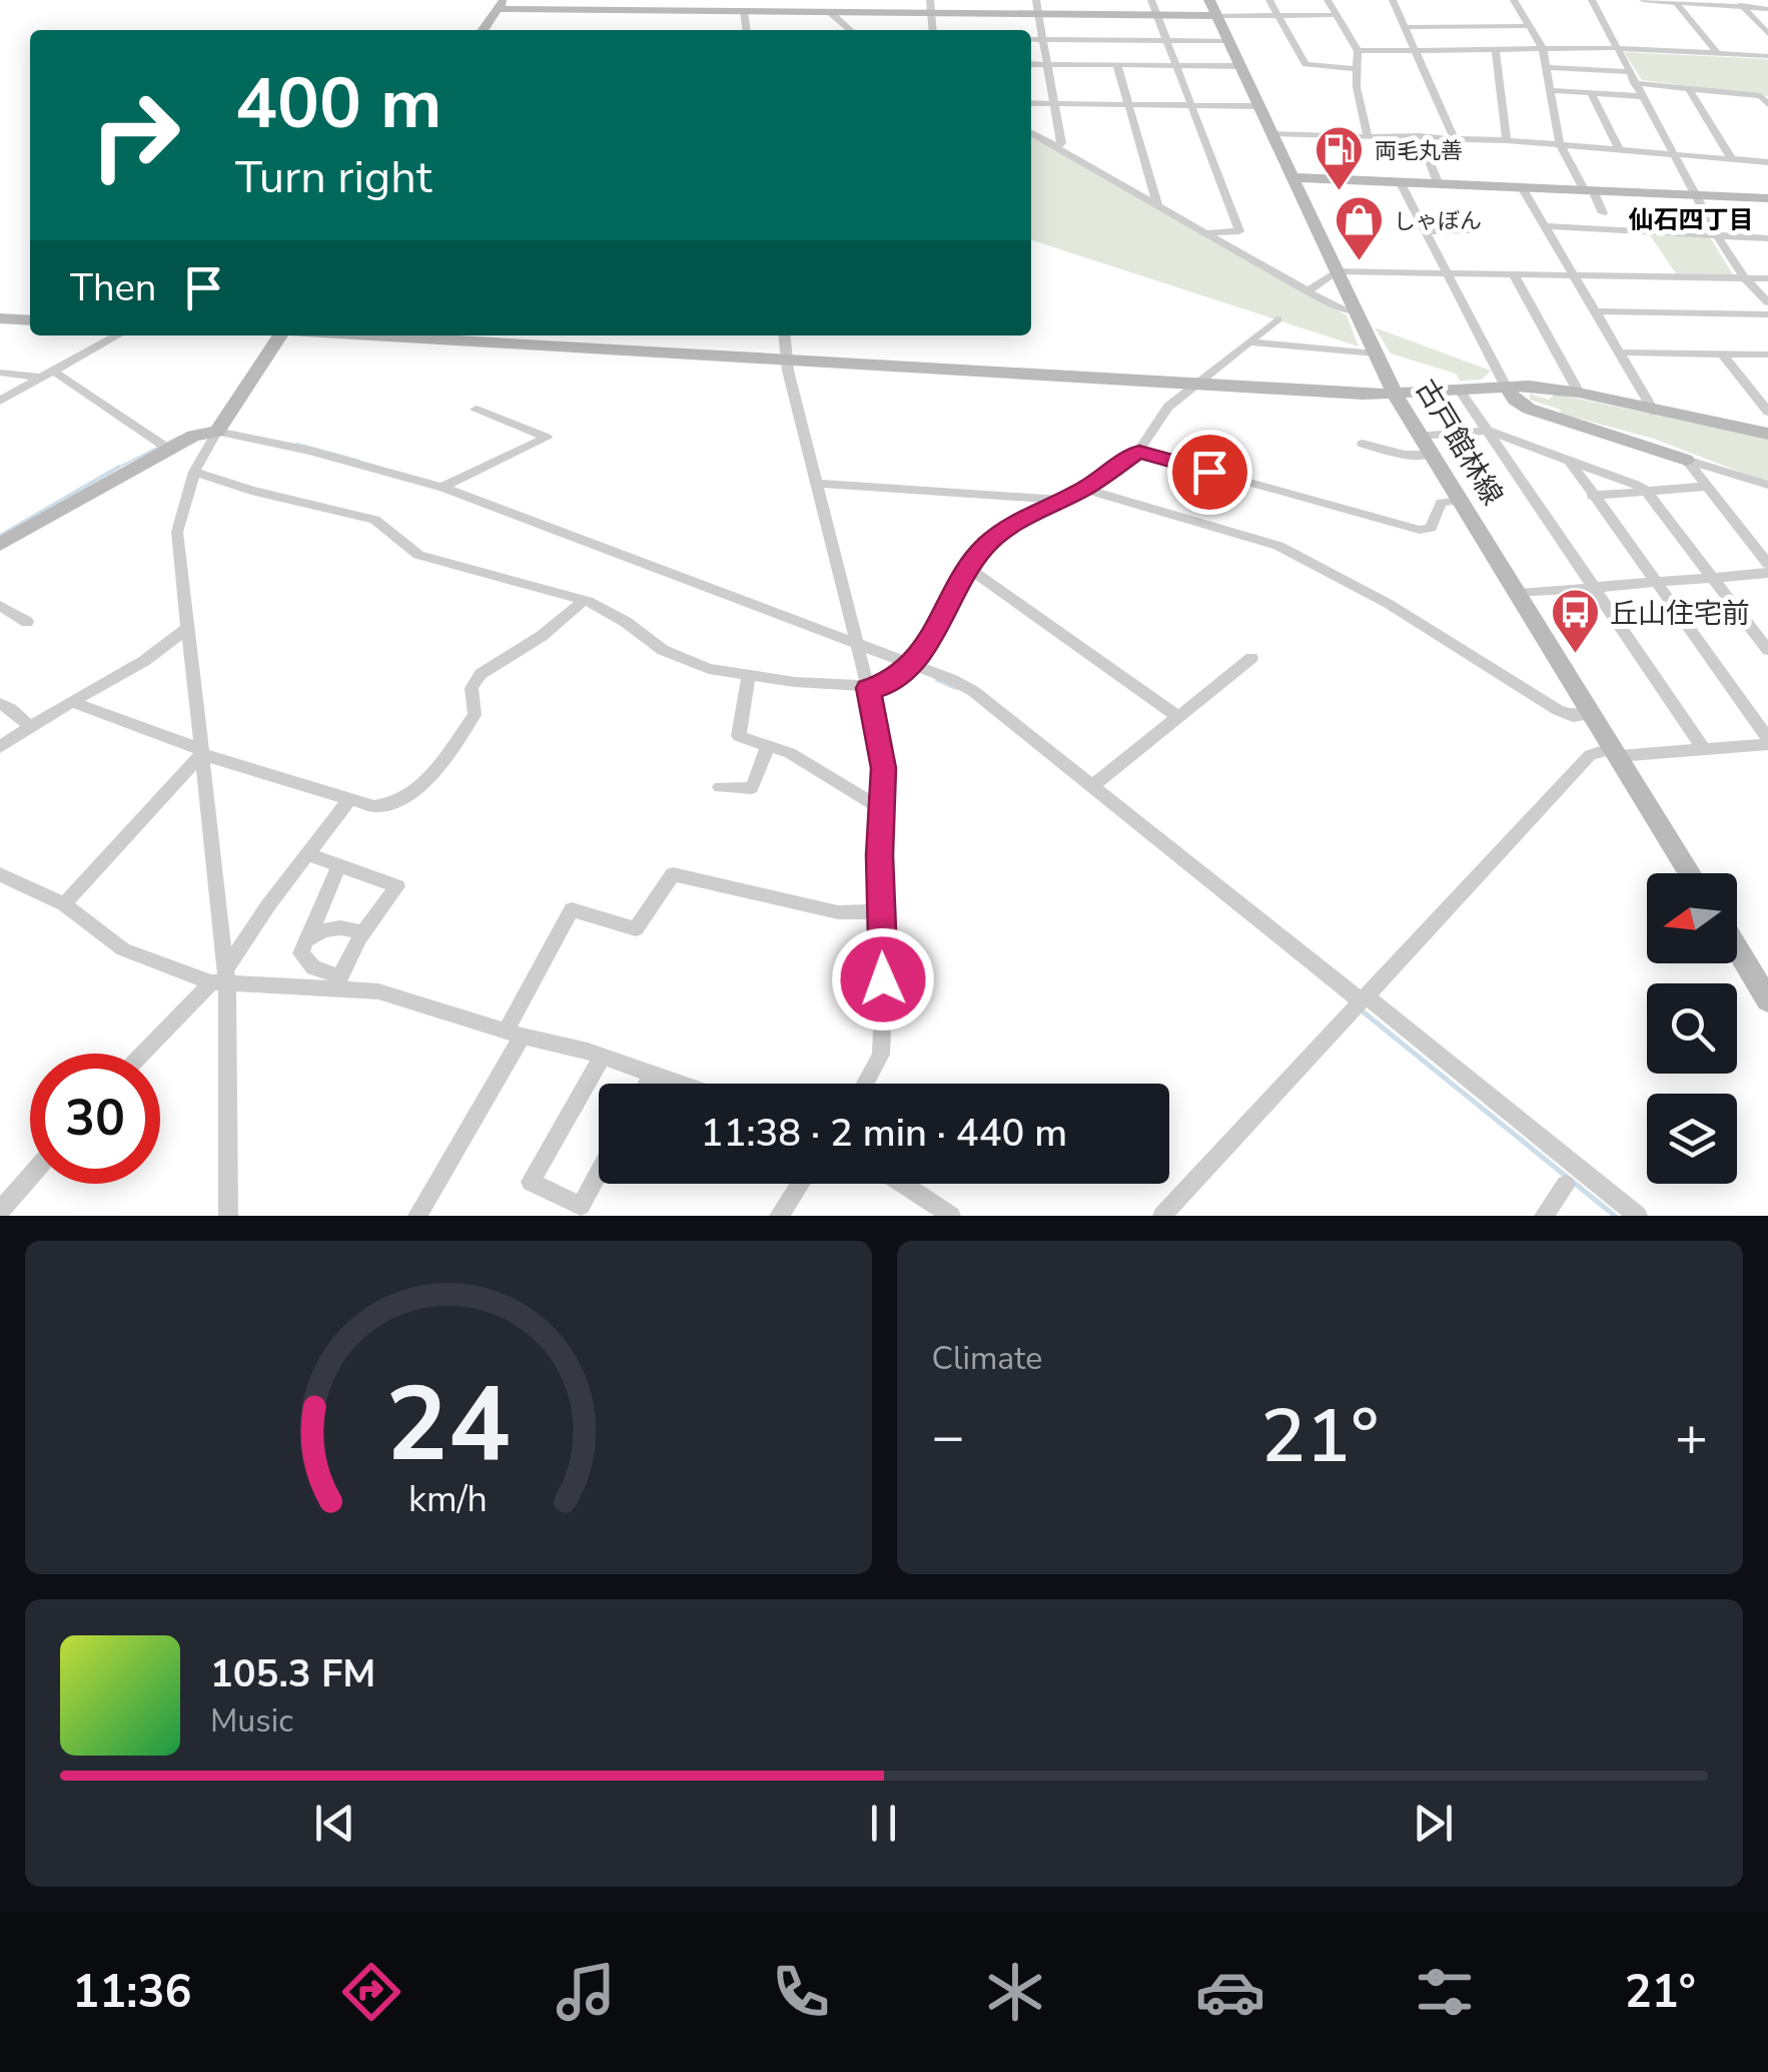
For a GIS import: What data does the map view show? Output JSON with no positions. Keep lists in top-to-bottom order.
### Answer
{
  "streets": {
    "street": ["古戸館林線"]
  },
  "districts": ["仙石四丁目"],
  "places": {
    "fuel station": ["両毛丸善"],
    "shop": ["しゃぼん"],
    "bus stop": ["丘山住宅前"]
  },
  "north": "left",
  "page": {
    "turn": ["400 m", "Turn right"],
    "then": "Then",
    "limit": "30",
    "trip": "11:38 · 2 min · 440 m",
    "tile": "Climate",
    "heat": ["−", "21°", "+"],
    "song": ["105.3 FM", "Music"],
    "tabs": ["11:36", "21°"],
    "gauge": ["24", "km/h"]
  }
}
